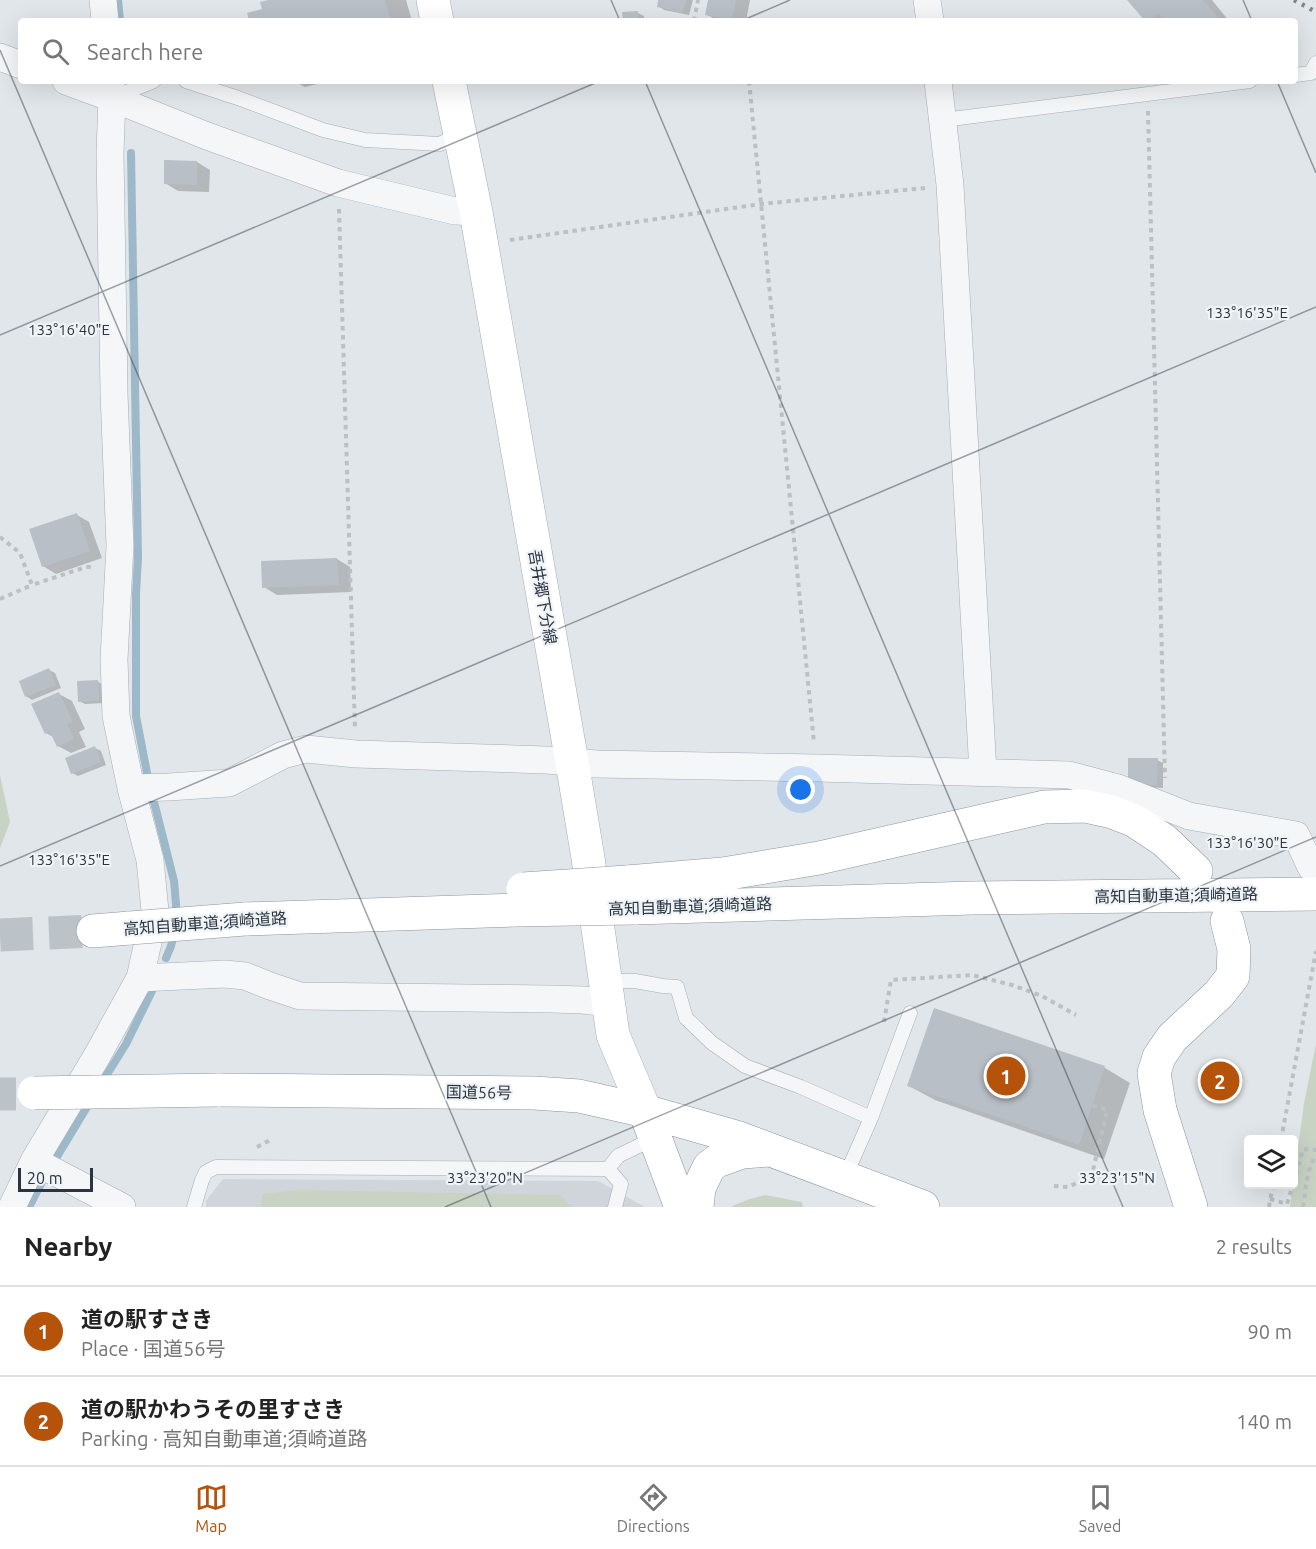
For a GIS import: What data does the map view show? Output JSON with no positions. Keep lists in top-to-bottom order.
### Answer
{
  "streets": {
    "main road": ["吾井郷下分線", "高知自動車道;須崎道路", "国道56号"]
  },
  "crossings": [
    ["吾井郷下分線", "国道56号"]
  ],
  "scale_bar": "20 m",
  "page": {
    "search": "Search here",
    "pins": ["1", "2"],
    "scale": "20 m",
    "heading": ["Nearby", "2 results"],
    "list": [
      {
        "mark": "1",
        "name": "道の駅すさき",
        "note": "Place · 国道56号",
        "value": "90 m"
      },
      {
        "mark": "2",
        "name": "道の駅かわうその里すさき",
        "note": "Parking · 高知自動車道;須崎道路",
        "value": "140 m"
      }
    ],
    "nav": ["Map", "Directions", "Saved"]
  },
  "coordinates": [
    "133°16'35\"E",
    "133°16'40\"E",
    "133°16'30\"E",
    "33°23'20\"N",
    "33°23'15\"N"
  ]
}
